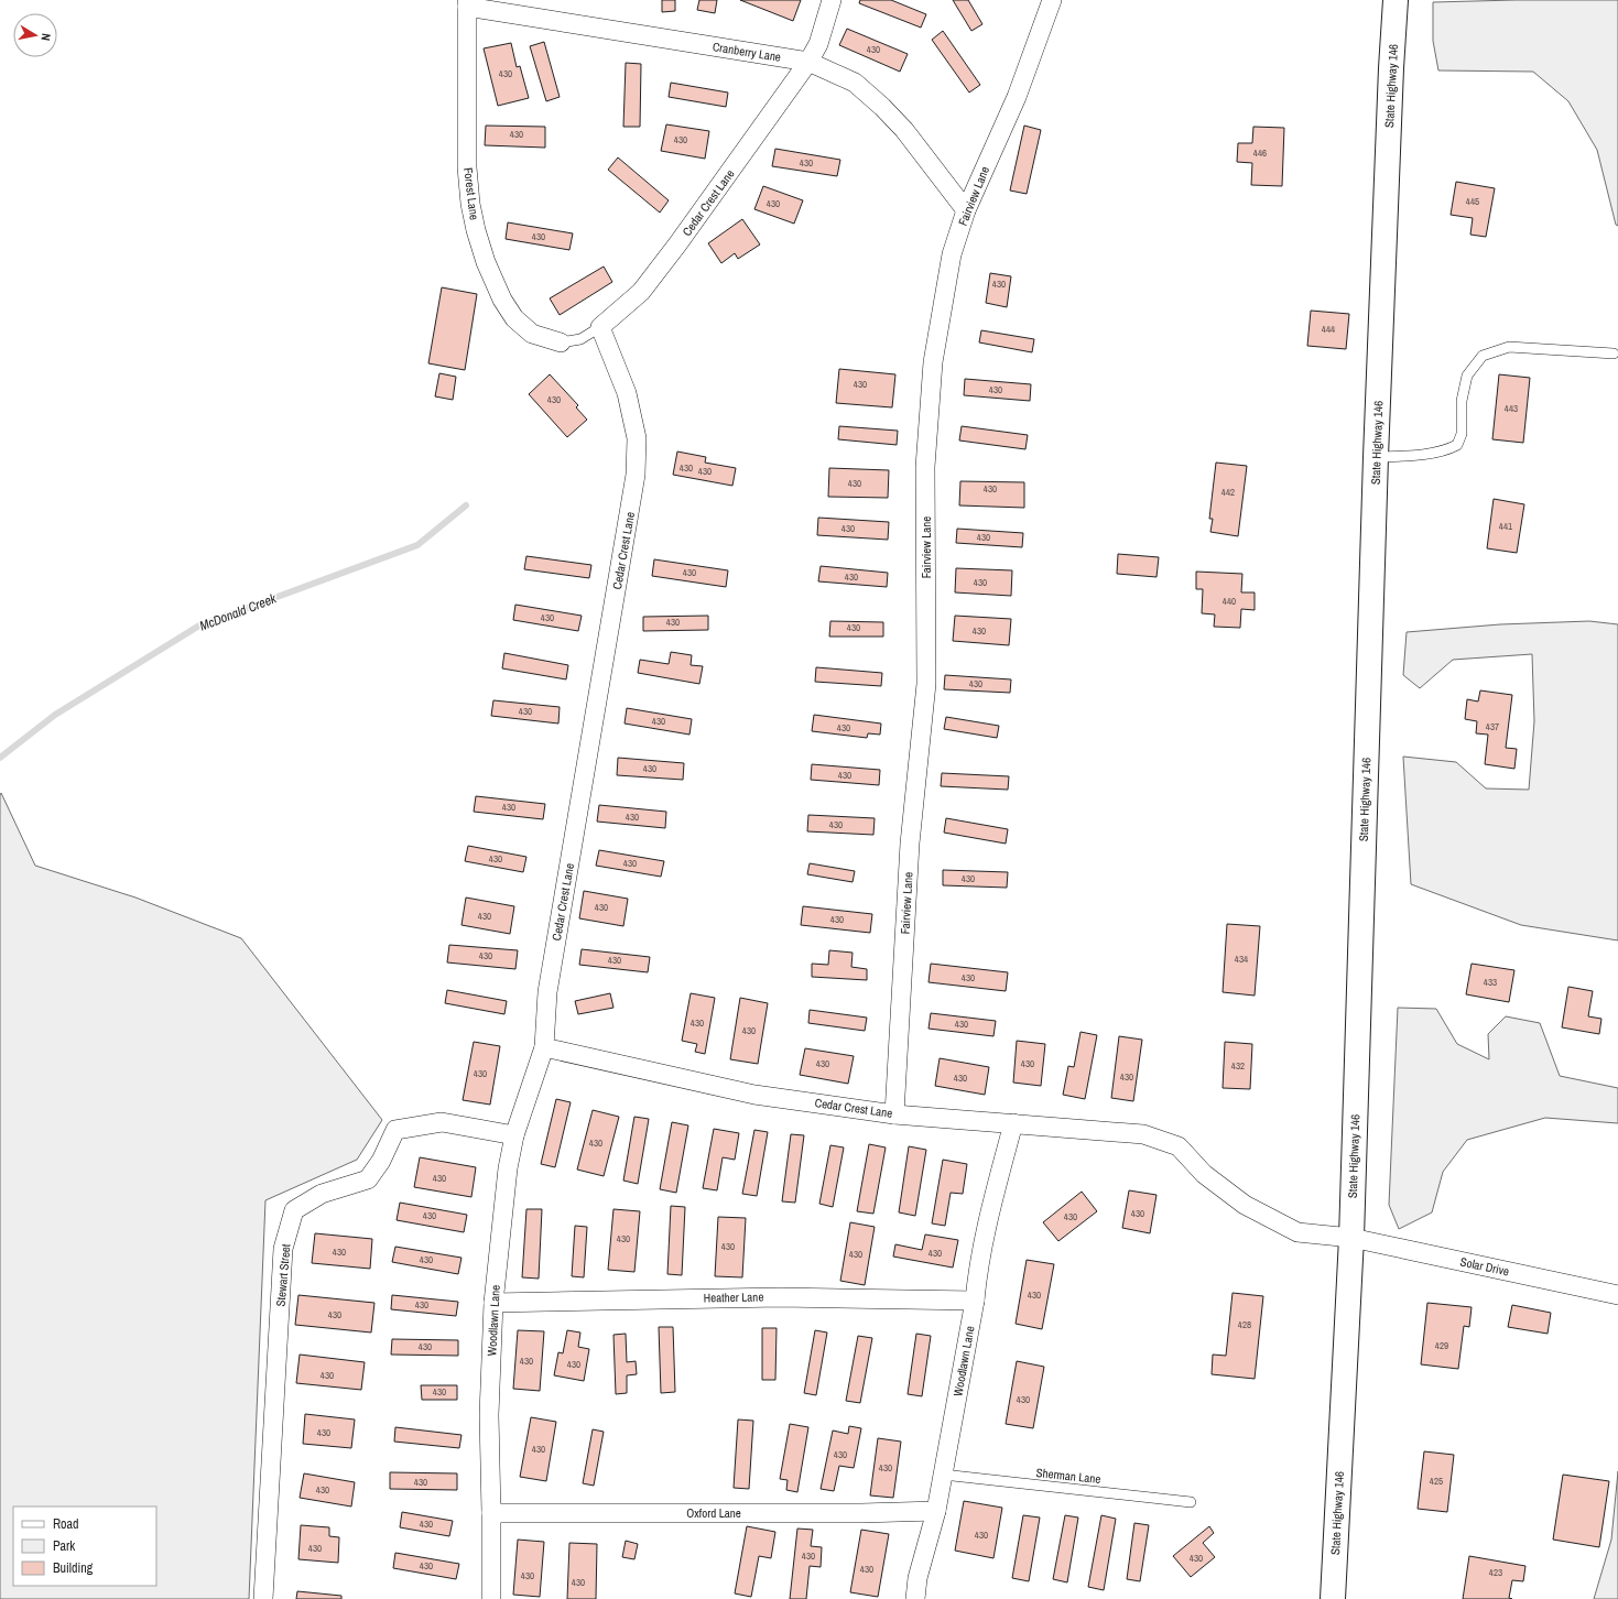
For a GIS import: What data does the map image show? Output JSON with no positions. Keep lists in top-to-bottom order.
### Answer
{
  "streets": {
    "main road": ["State Highway 146"],
    "street": [
      "Cranberry Lane",
      "Forest Lane",
      "Fairview Lane",
      "Cedar Crest Lane",
      "Solar Drive",
      "Stewart Street",
      "Heather Lane",
      "Woodlawn Lane",
      "Oxford Lane"
    ],
    "lane": ["Sherman Lane"]
  },
  "crossings": [
    ["Cranberry Lane", "Forest Lane"],
    ["Cranberry Lane", "Fairview Lane"],
    ["Cranberry Lane", "Cedar Crest Lane"],
    ["State Highway 146", "Cedar Crest Lane"],
    ["State Highway 146", "Solar Drive"],
    ["Fairview Lane", "Cedar Crest Lane"],
    ["Cedar Crest Lane", "Solar Drive"],
    ["Cedar Crest Lane", "Woodlawn Lane"],
    ["Stewart Street", "Woodlawn Lane"],
    ["Heather Lane", "Woodlawn Lane"],
    ["Woodlawn Lane", "Sherman Lane"],
    ["Woodlawn Lane", "Oxford Lane"]
  ],
  "water": ["McDonald Creek"],
  "house_numbers": [
    "430",
    "430",
    "430",
    "430",
    "446",
    "430",
    "445",
    "430",
    "430",
    "430",
    "444",
    "430",
    "430",
    "430",
    "443",
    "430",
    "430",
    "430",
    "430",
    "442",
    "441",
    "430",
    "430",
    "430",
    "430",
    "430",
    "440",
    "430",
    "430",
    "430",
    "430",
    "430",
    "430",
    "430",
    "437",
    "430",
    "430",
    "430",
    "430",
    "430",
    "430",
    "430",
    "430",
    "430",
    "430",
    "430",
    "430",
    "430",
    "434",
    "430",
    "430",
    "433",
    "430",
    "430",
    "430",
    "430",
    "430",
    "432",
    "430",
    "430",
    "430",
    "430",
    "430",
    "430",
    "430",
    "430",
    "430",
    "430",
    "430",
    "430",
    "430",
    "430",
    "430",
    "430",
    "430",
    "428",
    "429",
    "430",
    "430",
    "430",
    "430",
    "430",
    "430",
    "430",
    "430",
    "430",
    "430",
    "425",
    "430",
    "430",
    "430",
    "430",
    "430",
    "430",
    "430",
    "430",
    "430",
    "423",
    "430",
    "430"
  ],
  "legend": ["Road", "Park", "Building"],
  "north": "right"
}
